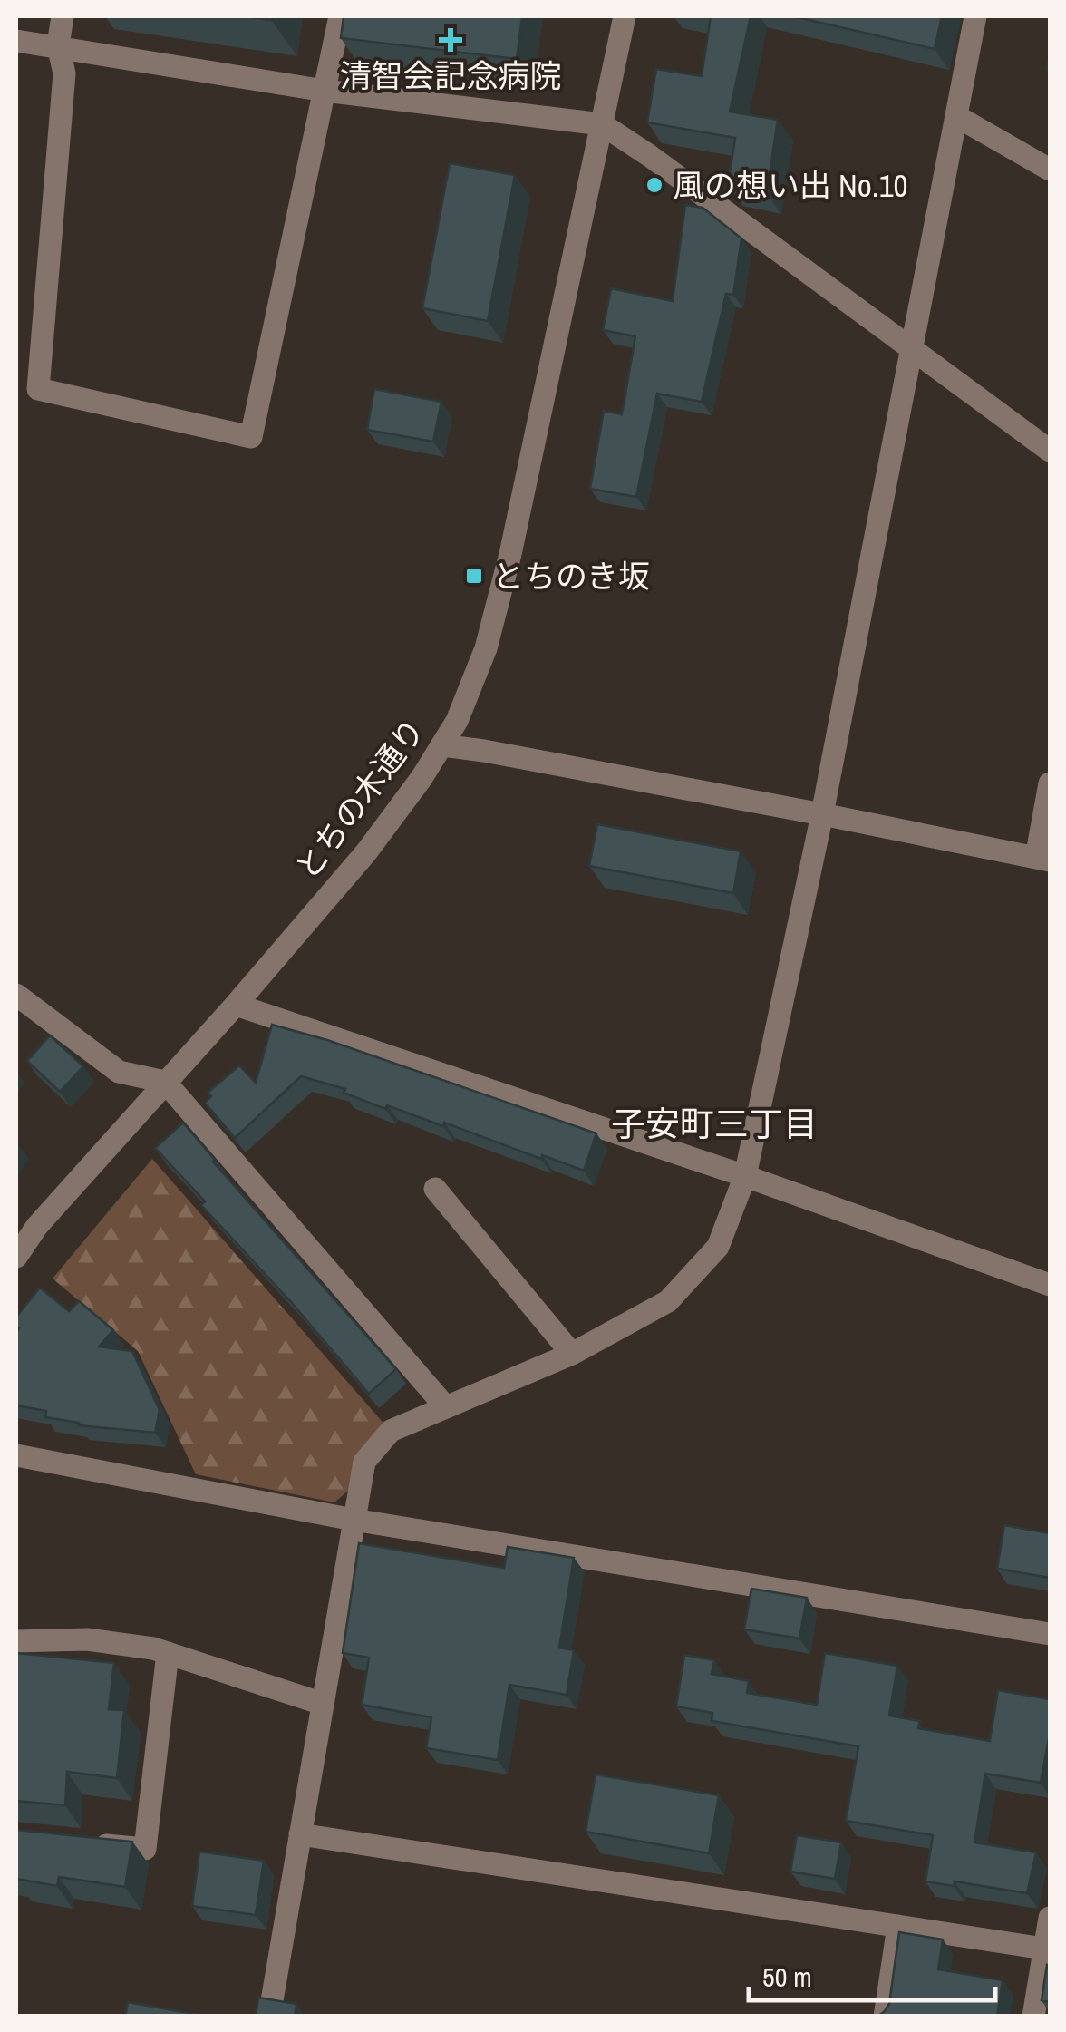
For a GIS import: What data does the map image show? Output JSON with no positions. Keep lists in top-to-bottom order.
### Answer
{
  "streets": {
    "street": ["とちの木通り"]
  },
  "districts": ["子安町三丁目"],
  "places": {
    "health": ["清智会記念病院"],
    "other": ["風の想い出 No.10"],
    "transit": ["とちのき坂"]
  },
  "scale_bar": "50 m"
}
